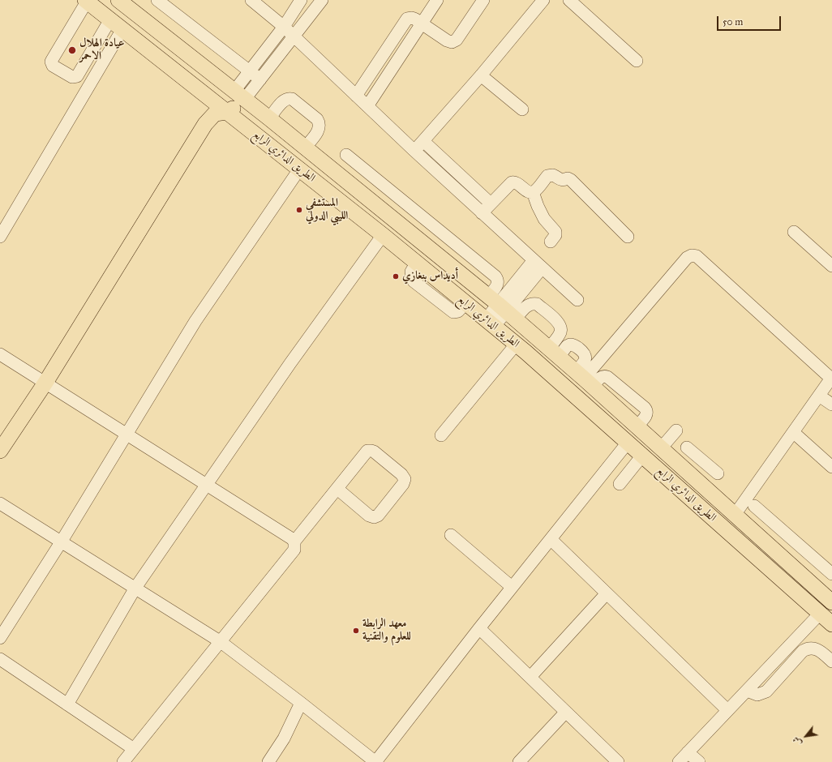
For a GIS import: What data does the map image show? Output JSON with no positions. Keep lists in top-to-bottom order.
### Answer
{
  "streets": {
    "main road": ["الطريق الدائري الرابع"]
  },
  "places": [
    "عيادة الهلال الاحمر",
    "المستشفي الليبي الدولي",
    "أديداس بنغازي",
    "معهد الرابطة للعلوم والتقنية"
  ],
  "scale_bar": "50 m",
  "north": "bottom left"
}
